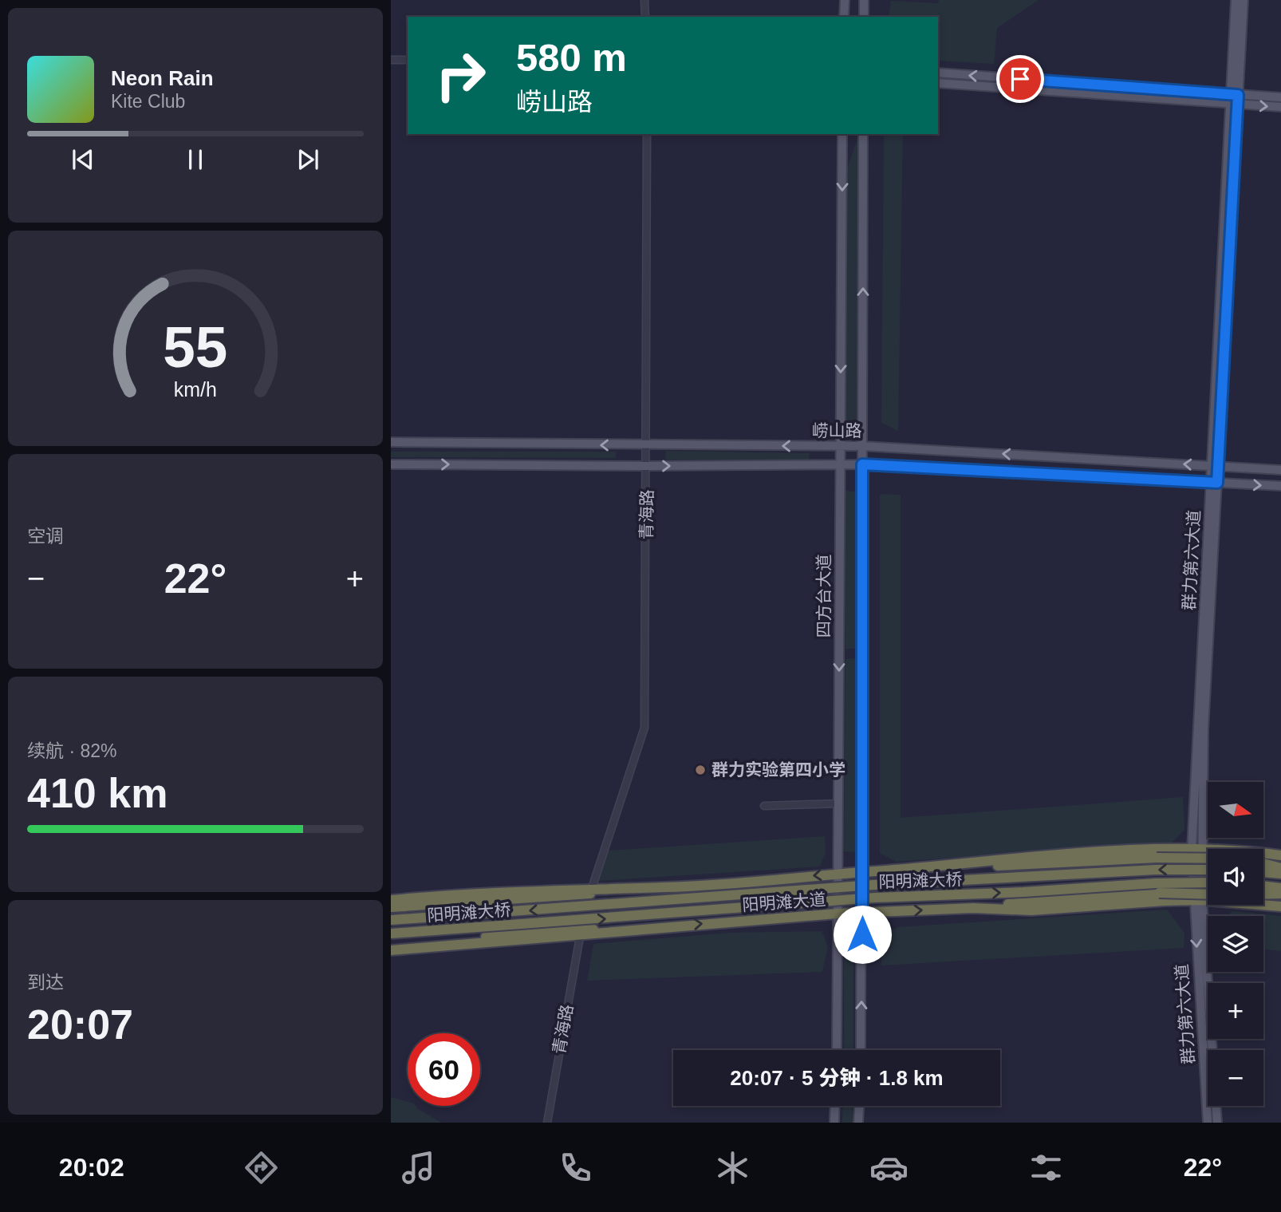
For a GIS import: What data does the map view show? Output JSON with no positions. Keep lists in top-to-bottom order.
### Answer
{
  "streets": {
    "highway": ["阳明滩大桥", "阳明滩大道"],
    "main road": ["崂山路", "群力第六大道", "四方台大道"],
    "street": ["青海路"]
  },
  "crossings": [
    ["崂山路", "青海路"],
    ["崂山路", "群力第六大道"],
    ["崂山路", "四方台大道"],
    ["青海路", "阳明滩大道"],
    ["群力第六大道", "阳明滩大道"],
    ["四方台大道", "阳明滩大道"]
  ],
  "places": ["群力实验第四小学"],
  "north": "right",
  "page": {
    "turn": ["580 m", "崂山路"],
    "song": ["Neon Rain", "Kite Club"],
    "tile": [
      "空调",
      ["续航 · 82%", "410 km"],
      ["到达", "20:07"]
    ],
    "heat": ["−", "22°", "+"],
    "map_buttons": ["+", "−"],
    "limit": "60",
    "trip": "20:07 · 5 分钟 · 1.8 km",
    "tabs": ["20:02", "22°"],
    "gauge": ["55", "km/h"]
  }
}
